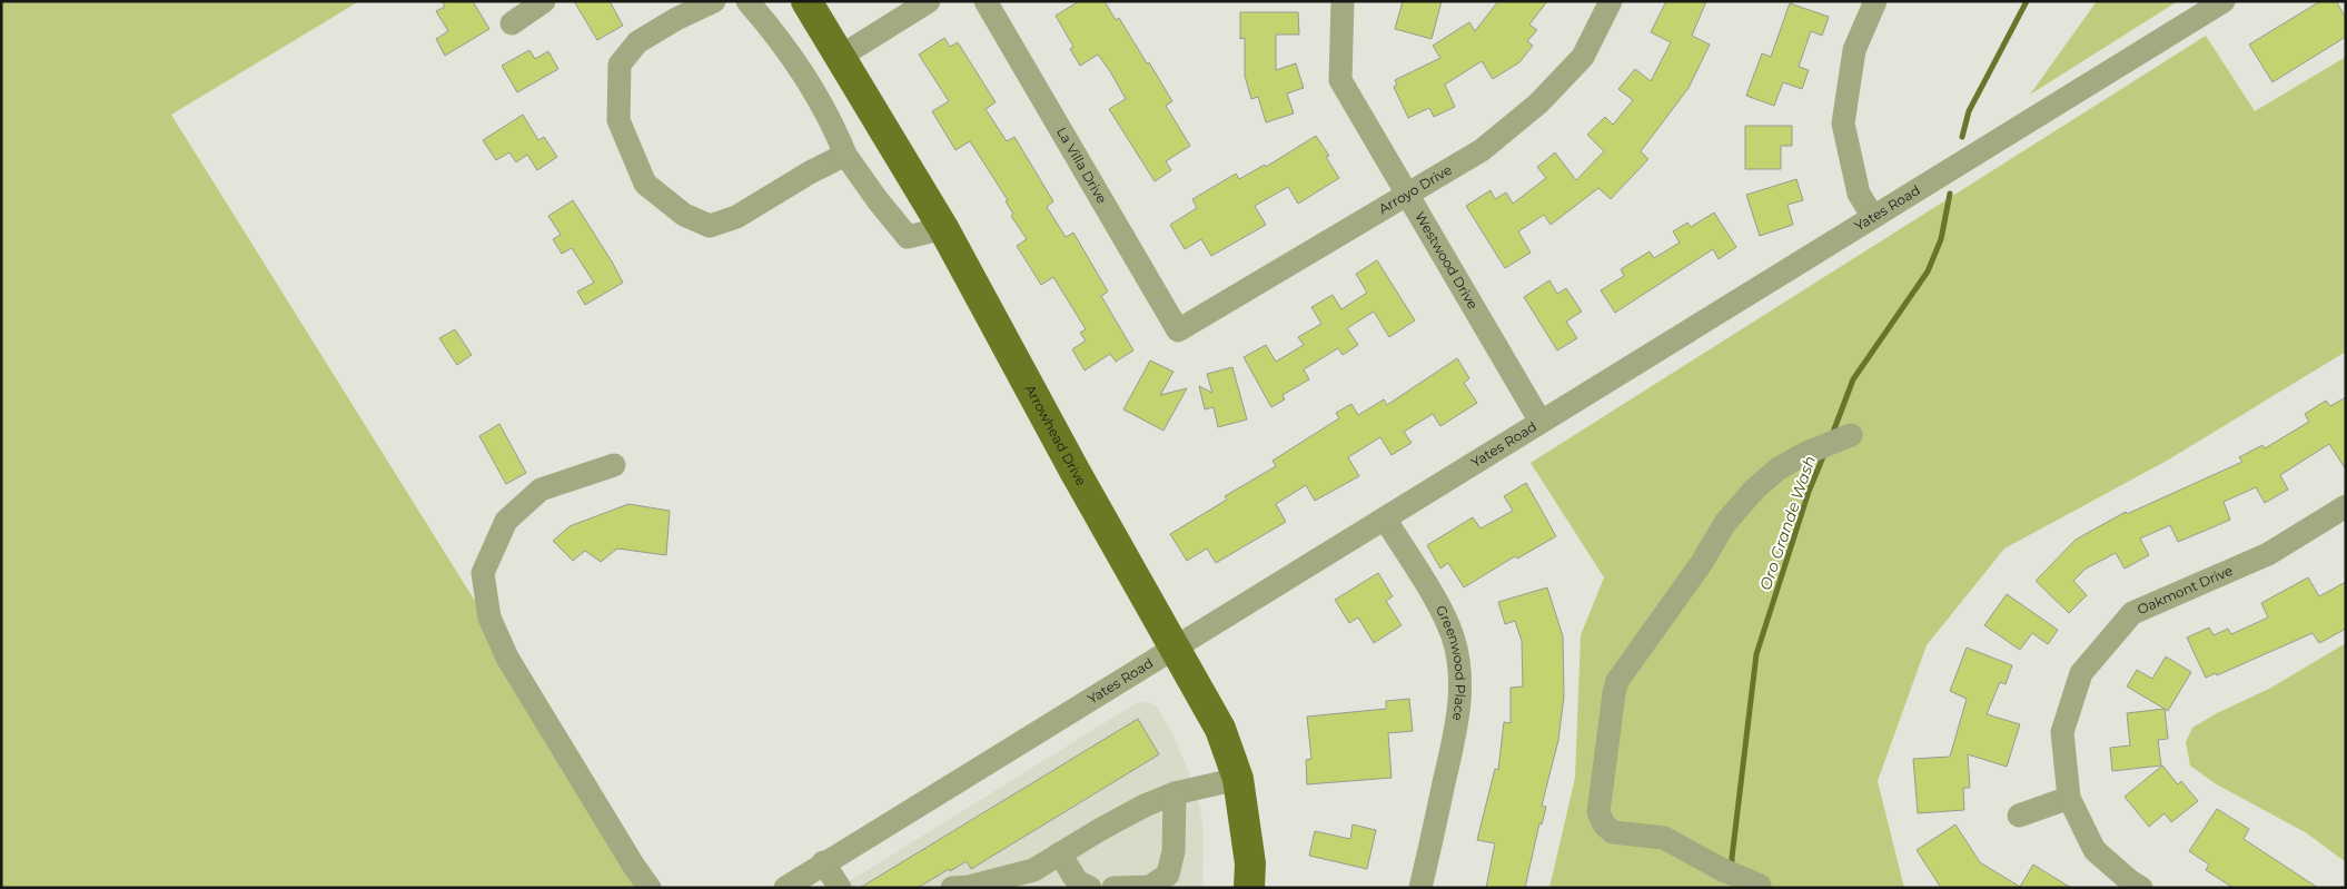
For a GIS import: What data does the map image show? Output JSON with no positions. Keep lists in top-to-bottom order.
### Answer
{
  "streets": {
    "main road": ["Arrowhead Drive"],
    "street": [
      "La Villa Drive",
      "Arroyo Drive",
      "Yates Road",
      "Westwood Drive",
      "Oakmont Drive",
      "Greenwood Place"
    ]
  },
  "crossings": [
    ["La Villa Drive", "Arroyo Drive"],
    ["Arroyo Drive", "Westwood Drive"],
    ["Yates Road", "Westwood Drive"],
    ["Yates Road", "Arrowhead Drive"],
    ["Yates Road", "Greenwood Place"]
  ],
  "water": ["Oro Grande Wash"]
}
